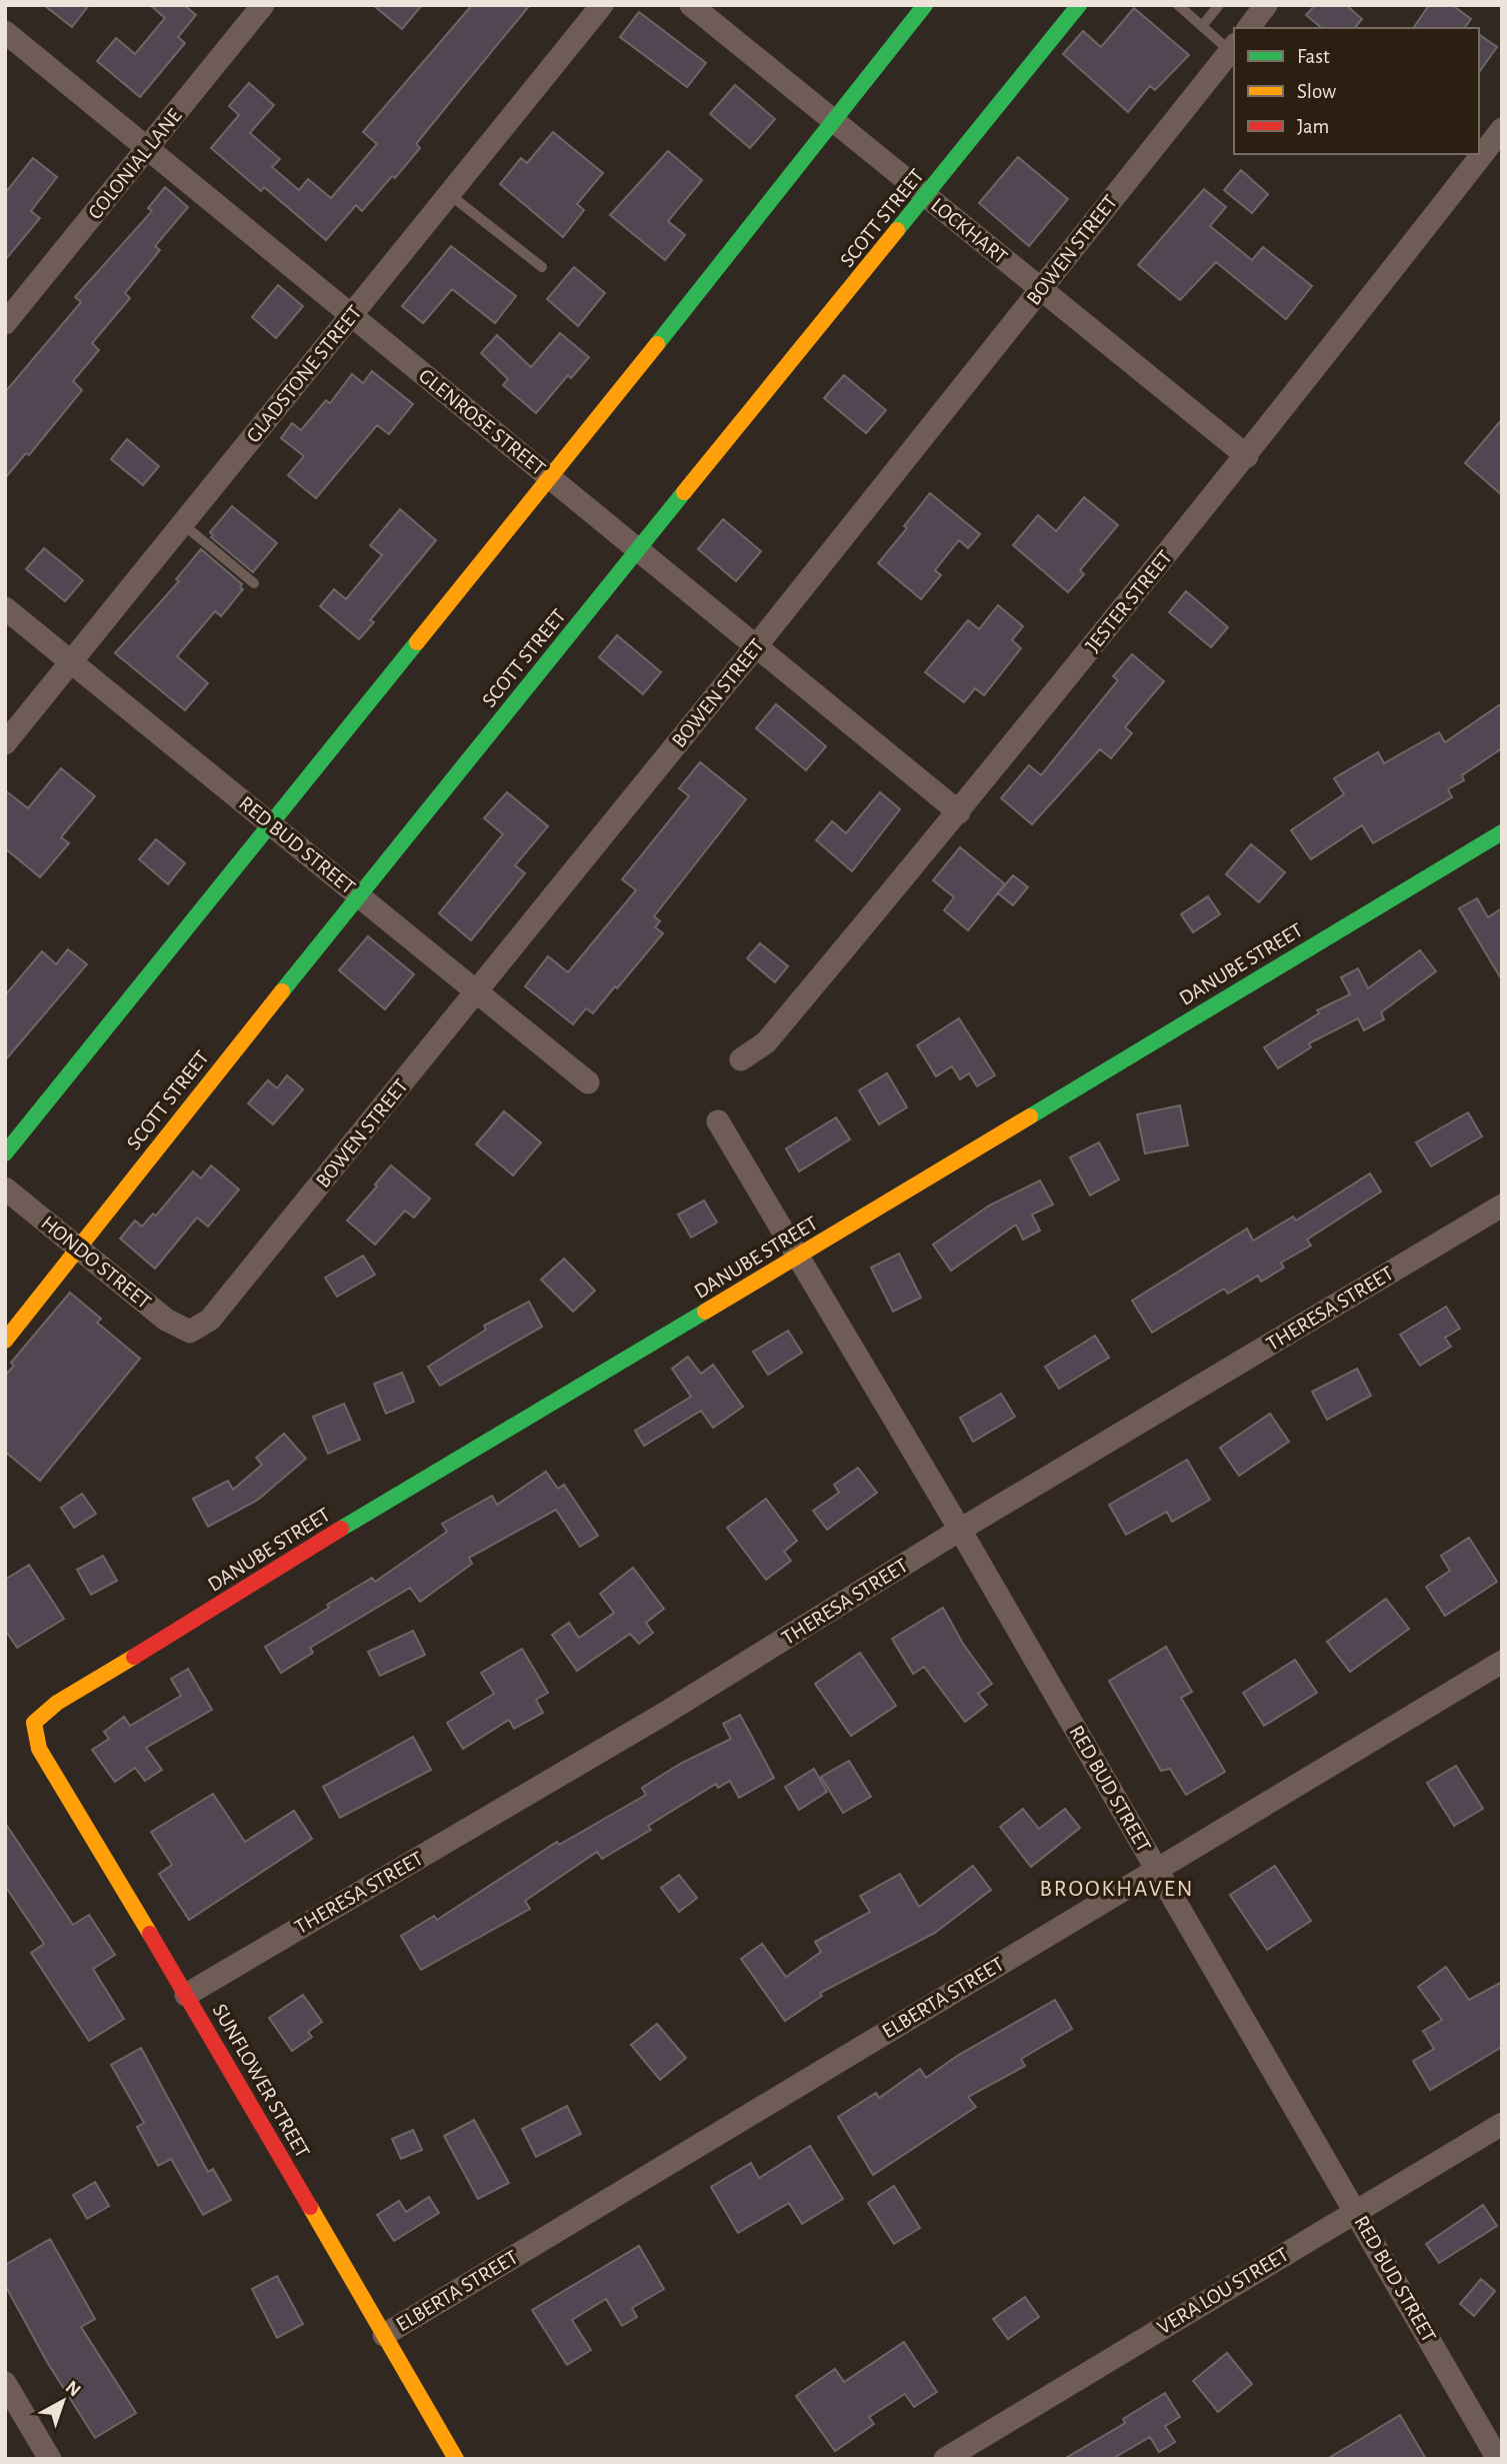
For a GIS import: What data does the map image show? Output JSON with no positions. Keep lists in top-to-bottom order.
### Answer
{
  "streets": {
    "main road": ["SCOTT STREET", "DANUBE STREET", "SUNFLOWER STREET"],
    "street": [
      "COLONIAL LANE",
      "LOCKHART",
      "BOWEN STREET",
      "GLADSTONE STREET",
      "GLENROSE STREET",
      "JESTER STREET",
      "RED BUD STREET",
      "HONDO STREET",
      "THERESA STREET",
      "ELBERTA STREET",
      "VERA LOU STREET"
    ]
  },
  "crossings": [
    ["COLONIAL LANE", "GLENROSE STREET"],
    ["SCOTT STREET", "LOCKHART"],
    ["SCOTT STREET", "GLENROSE STREET"],
    ["SCOTT STREET", "RED BUD STREET"],
    ["SCOTT STREET", "HONDO STREET"],
    ["LOCKHART", "BOWEN STREET"],
    ["LOCKHART", "JESTER STREET"],
    ["BOWEN STREET", "GLENROSE STREET"],
    ["BOWEN STREET", "RED BUD STREET"],
    ["BOWEN STREET", "HONDO STREET"],
    ["GLADSTONE STREET", "GLENROSE STREET"],
    ["GLADSTONE STREET", "RED BUD STREET"],
    ["GLENROSE STREET", "JESTER STREET"],
    ["RED BUD STREET", "DANUBE STREET"],
    ["RED BUD STREET", "THERESA STREET"],
    ["RED BUD STREET", "ELBERTA STREET"],
    ["RED BUD STREET", "VERA LOU STREET"],
    ["DANUBE STREET", "SUNFLOWER STREET"],
    ["THERESA STREET", "SUNFLOWER STREET"],
    ["ELBERTA STREET", "SUNFLOWER STREET"]
  ],
  "districts": ["BROOKHAVEN"],
  "legend": ["Fast", "Slow", "Jam"],
  "north": "top right"
}
